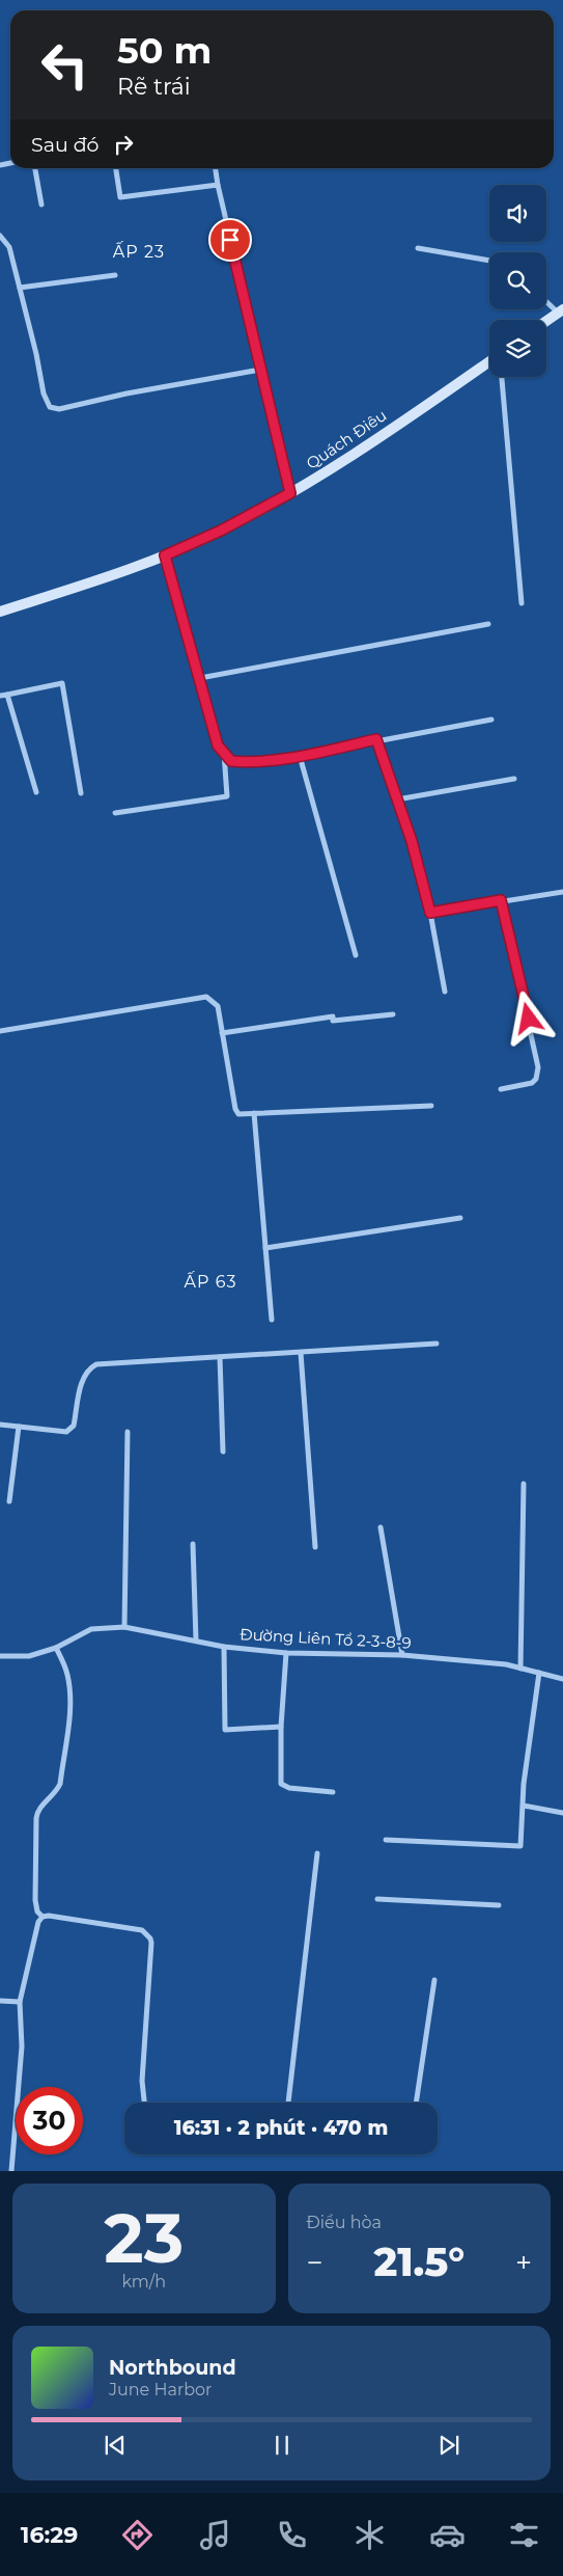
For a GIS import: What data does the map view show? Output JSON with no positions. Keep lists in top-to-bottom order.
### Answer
{
  "streets": {
    "main road": ["Quách Điêu"],
    "street": ["Đường Liên Tổ 2-3-8-9"]
  },
  "districts": ["ẤP 23", "ẤP 63"],
  "page": {
    "turn": ["50 m", "Rẽ trái"],
    "then": "Sau đó",
    "limit": "30",
    "trip": "16:31 · 2 phút · 470 m",
    "tile": [
      ["23", "km/h"],
      "Điều hòa"
    ],
    "heat": ["−", "21.5°", "+"],
    "song": ["Northbound", "June Harbor"],
    "tabs": "16:29"
  }
}
